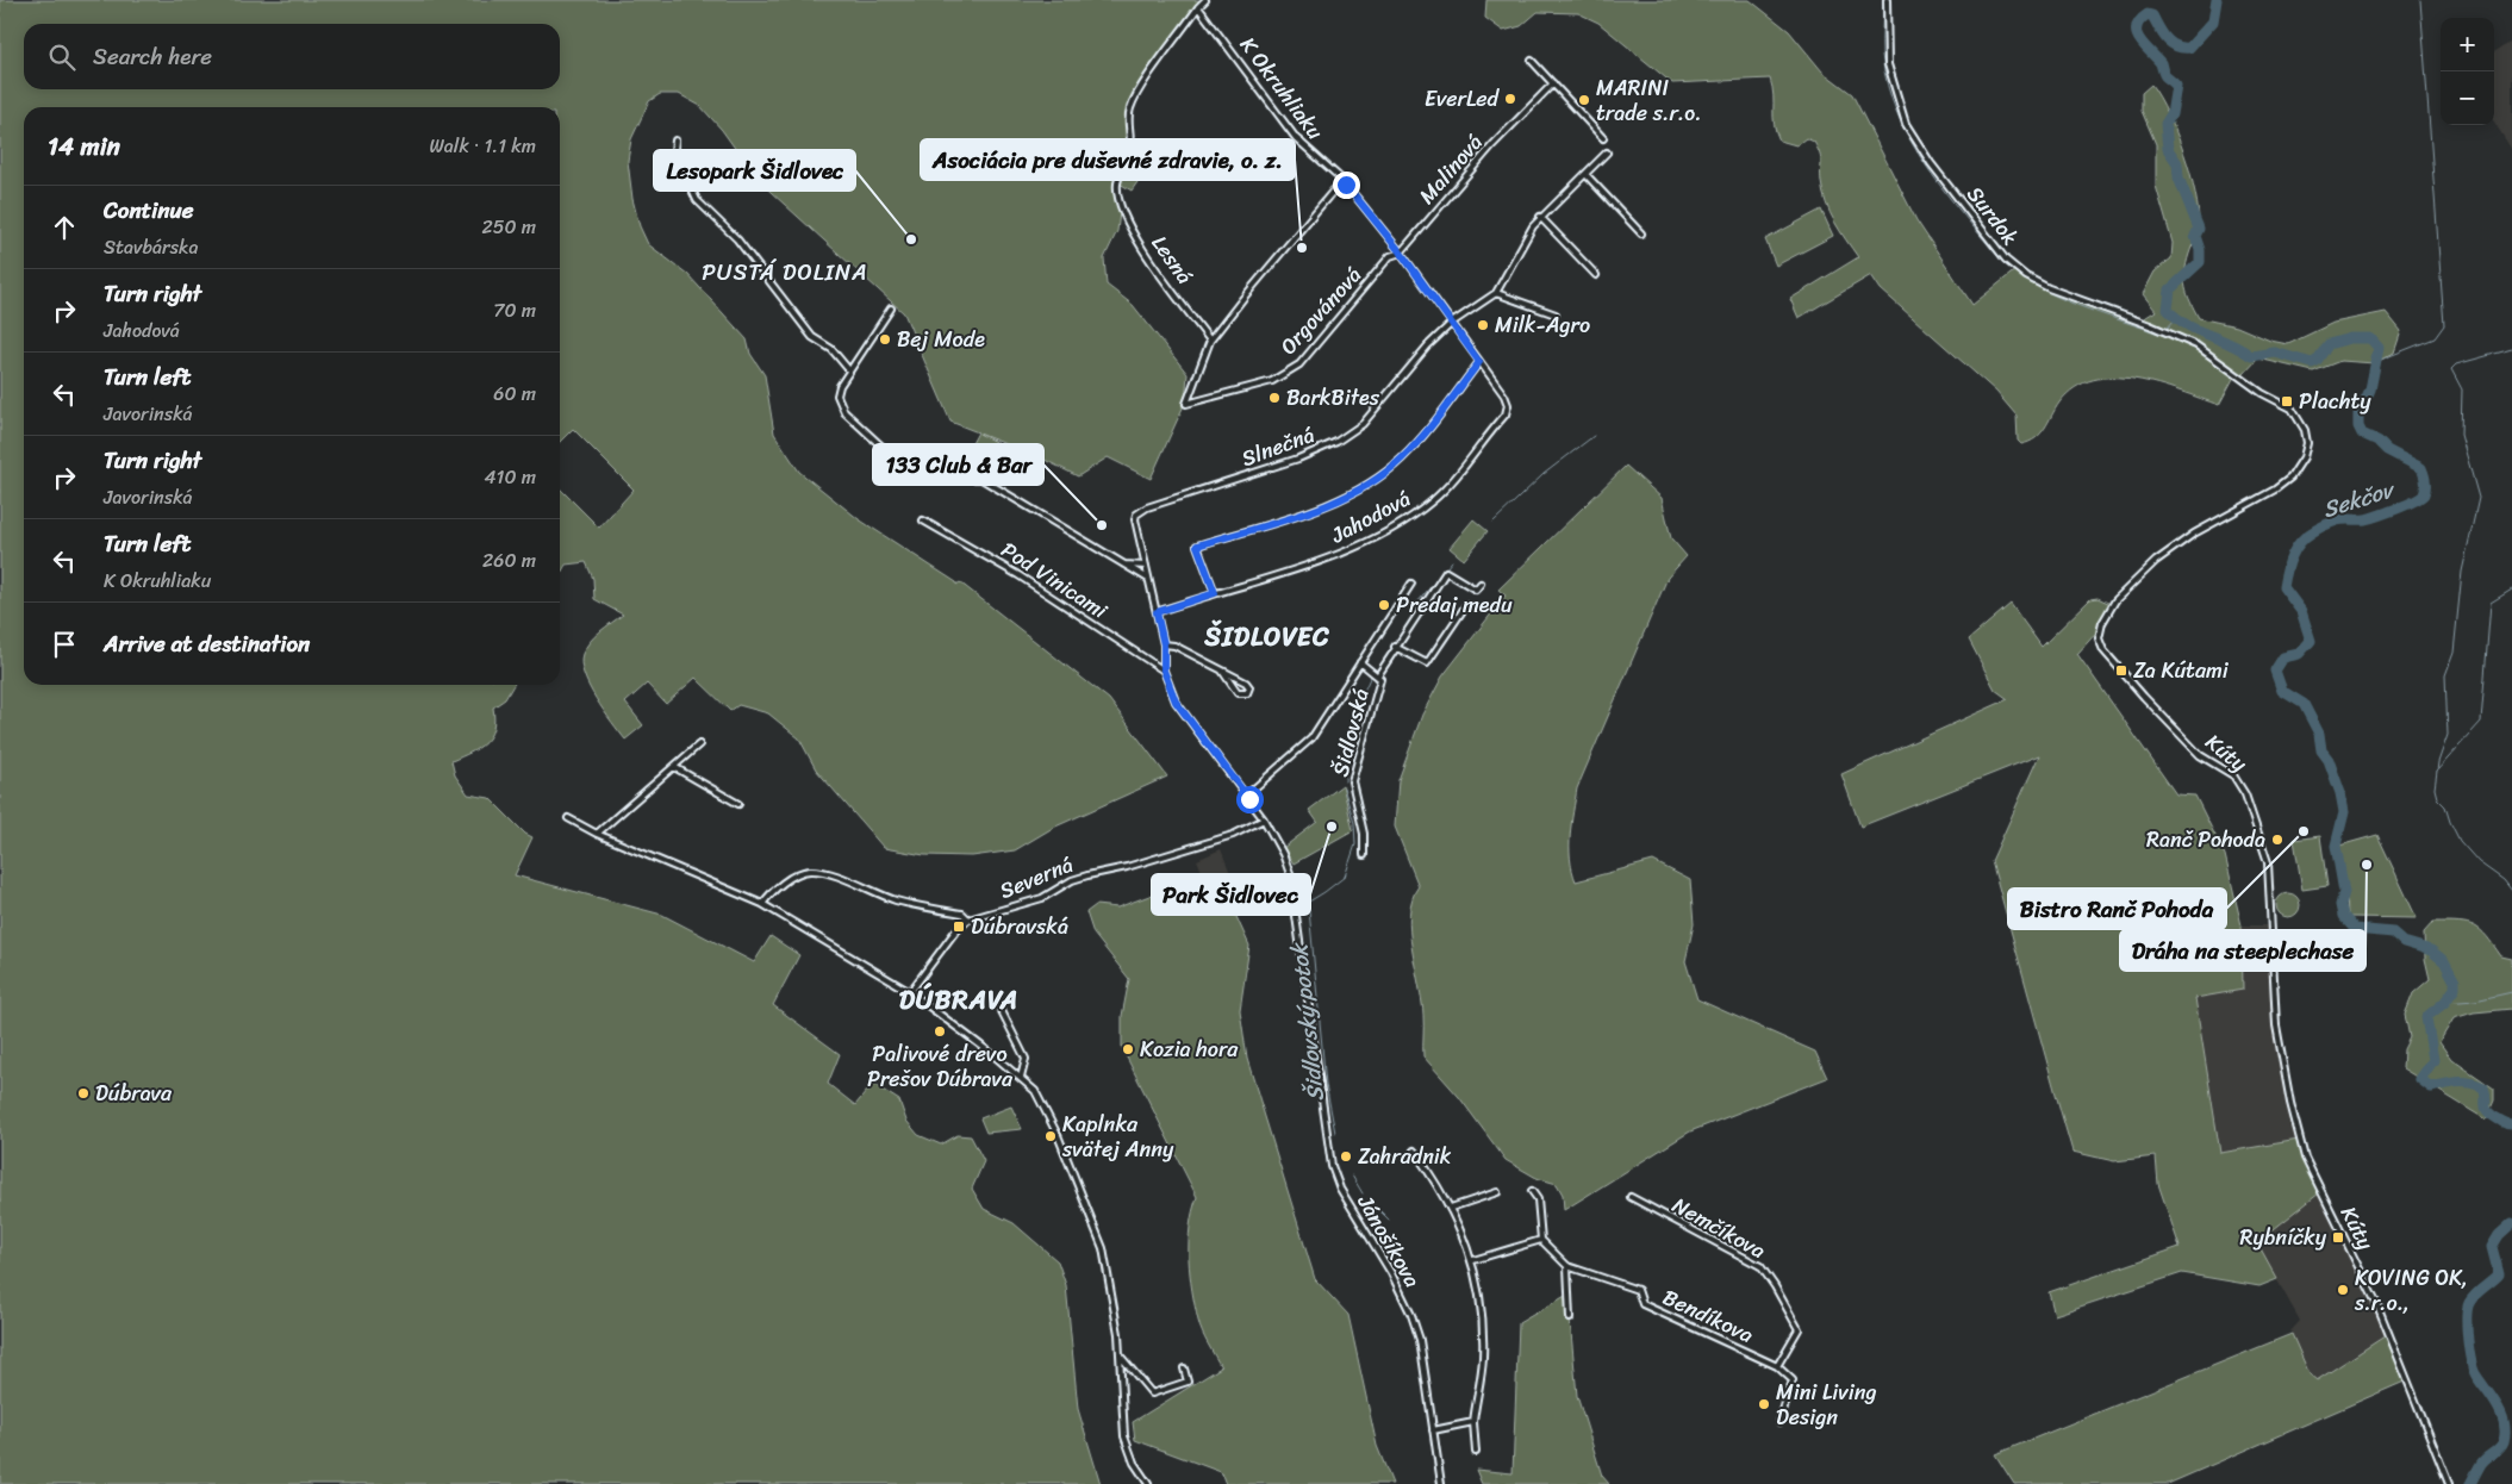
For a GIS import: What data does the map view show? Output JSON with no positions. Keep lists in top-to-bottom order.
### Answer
{
  "streets": {
    "street": [
      "K Okruhliaku",
      "Malinová",
      "Surdok",
      "Lesná",
      "Orgovánová",
      "Slnečná",
      "Jahodová",
      "Pod Vinicami",
      "Šidlovská",
      "Kúty",
      "Severná",
      "Nemčíkova",
      "Jánošíkova",
      "Bendíkova"
    ]
  },
  "crossings": [
    ["K Okruhliaku", "Malinová"],
    ["K Okruhliaku", "Lesná"],
    ["K Okruhliaku", "Orgovánová"],
    ["K Okruhliaku", "Slnečná"],
    ["K Okruhliaku", "Jahodová"],
    ["Malinová", "Orgovánová"],
    ["Surdok", "Kúty"],
    ["Lesná", "Orgovánová"],
    ["Slnečná", "Jahodová"],
    ["Slnečná", "Pod Vinicami"],
    ["Slnečná", "Jánošíkova"],
    ["Pod Vinicami", "Jánošíkova"],
    ["Šidlovská", "Jánošíkova"],
    ["Severná", "Jánošíkova"],
    ["Nemčíkova", "Bendíkova"]
  ],
  "districts": ["PUSTÁ DOLINA", "ŠIDLOVEC", "DÚBRAVA"],
  "water": ["Sekčov", "Šidlovský potok"],
  "places": {
    "other": [
      "EverLed",
      "MARINI trade s.r.o.",
      "Lesopark Šidlovec",
      "Asociácia pre duševné zdravie, o. z.",
      "Milk-Agro",
      "Bej Mode",
      "BarkBites",
      "133 Club & Bar",
      "Predaj medu",
      "Park Šidlovec",
      "Bistro Ranč Pohoda",
      "Ranč Pohoda",
      "Dráha na steeplechase",
      "Palivové drevo Prešov Dúbrava",
      "Kozia hora",
      "Dúbrava",
      "Kaplnka svätej Anny",
      "Zahradnik",
      "KOVING OK, s.r.o.,",
      "Mini Living Design"
    ],
    "transit": [
      "Plachty",
      "Za Kútami",
      "Dúbravská",
      "Rybníčky"
    ]
  },
  "page": {
    "map_buttons": ["+", "−"],
    "search": "Search here",
    "heading": ["14 min", "Walk · 1.1 km"],
    "list": [
      ["Continue", "Stavbárska", "250 m"],
      ["Turn right", "Jahodová", "70 m"],
      ["Turn left", "Javorinská", "60 m"],
      ["Turn right", "Javorinská", "410 m"],
      ["Turn left", "K Okruhliaku", "260 m"],
      "Arrive at destination"
    ]
  }
}
